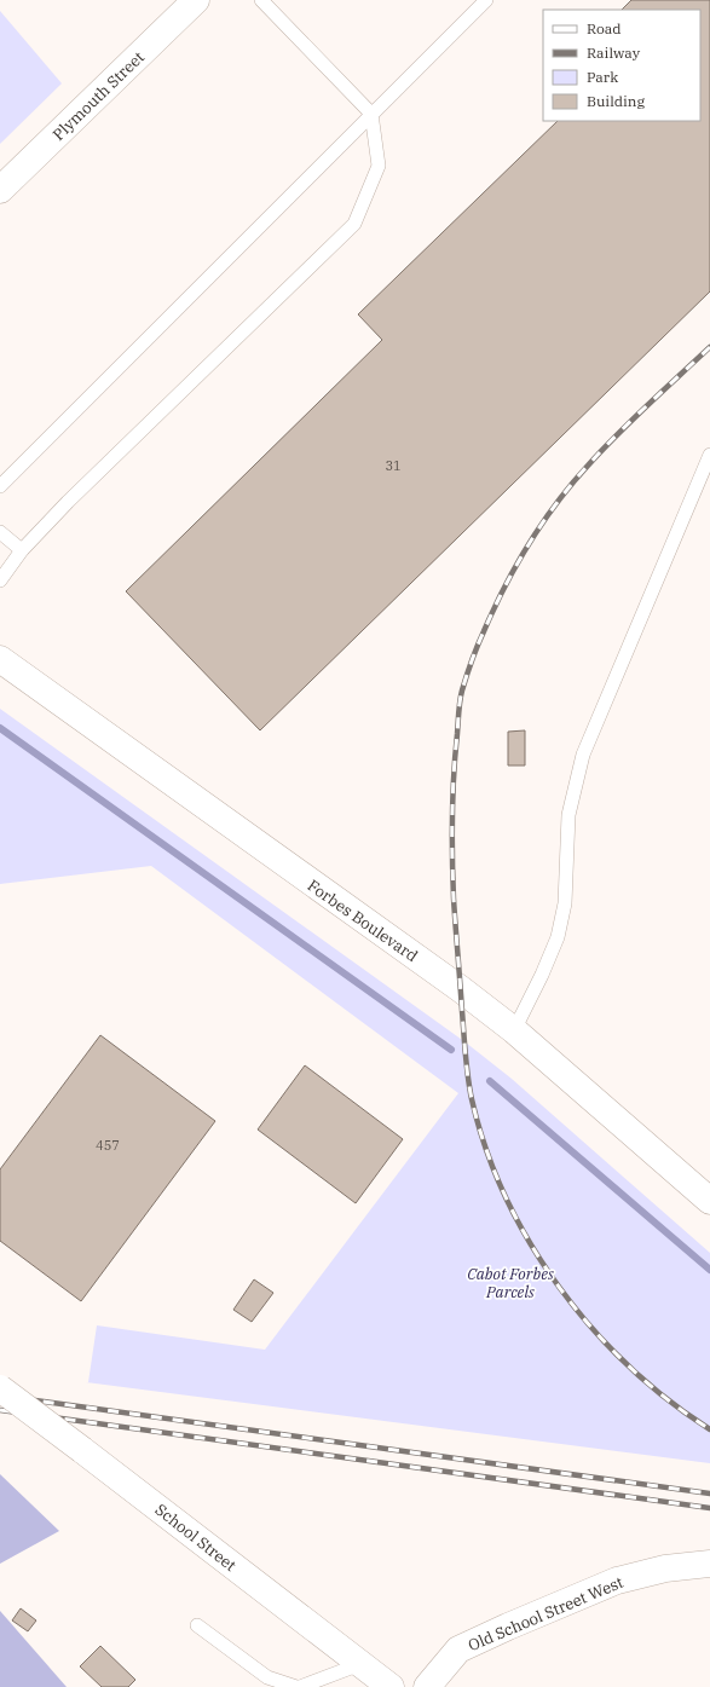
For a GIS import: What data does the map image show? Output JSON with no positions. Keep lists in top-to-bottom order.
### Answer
{
  "streets": {
    "street": [
      "Plymouth Street",
      "Forbes Boulevard",
      "School Street",
      "Old School Street West"
    ]
  },
  "parks": ["Cabot Forbes Parcels"],
  "house_numbers": ["31", "457"],
  "legend": [
    "Road",
    "Railway",
    "Park",
    "Building"
  ]
}
